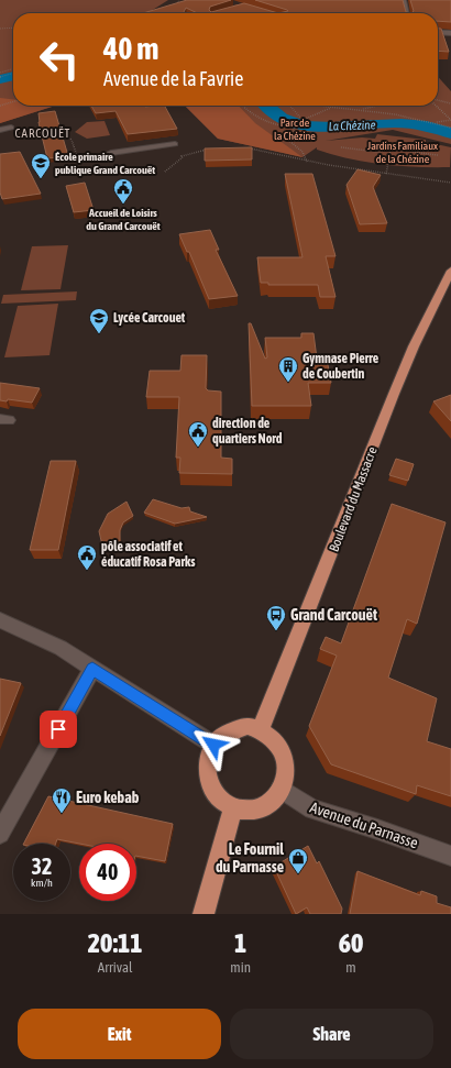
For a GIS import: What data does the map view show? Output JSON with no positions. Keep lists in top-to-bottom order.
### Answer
{
  "streets": {
    "main road": ["Boulevard du Massacre"],
    "street": ["Avenue du Parnasse"]
  },
  "crossings": [
    ["Boulevard du Massacre", "Avenue du Parnasse"]
  ],
  "districts": ["CARCOUËT"],
  "water": ["La Chézine"],
  "parks": ["Parc de la Chézine", "Jardins Familiaux de la Chézine"],
  "places": {
    "school or university": ["École primaire publique Grand Carcouët", "Lycée Carcouet"],
    "public building": ["Accueil de Loisirs du Grand Carcouët", "direction de quartiers Nord", "pôle associatif et éducatif Rosa Parks"],
    "building": ["Gymnase Pierre de Coubertin"],
    "bus stop": ["Grand Carcouët"],
    "restaurant": ["Euro kebab"],
    "shop": ["Le Fournil du Parnasse"]
  },
  "page": {
    "turn": ["40 m", "Avenue de la Favrie"],
    "speed": "32 km/h",
    "limit": "40",
    "eta": [
      "20:11",
      "Arrival",
      "1",
      "min",
      "60",
      "m"
    ],
    "buttons": ["Exit", "Share"]
  }
}
